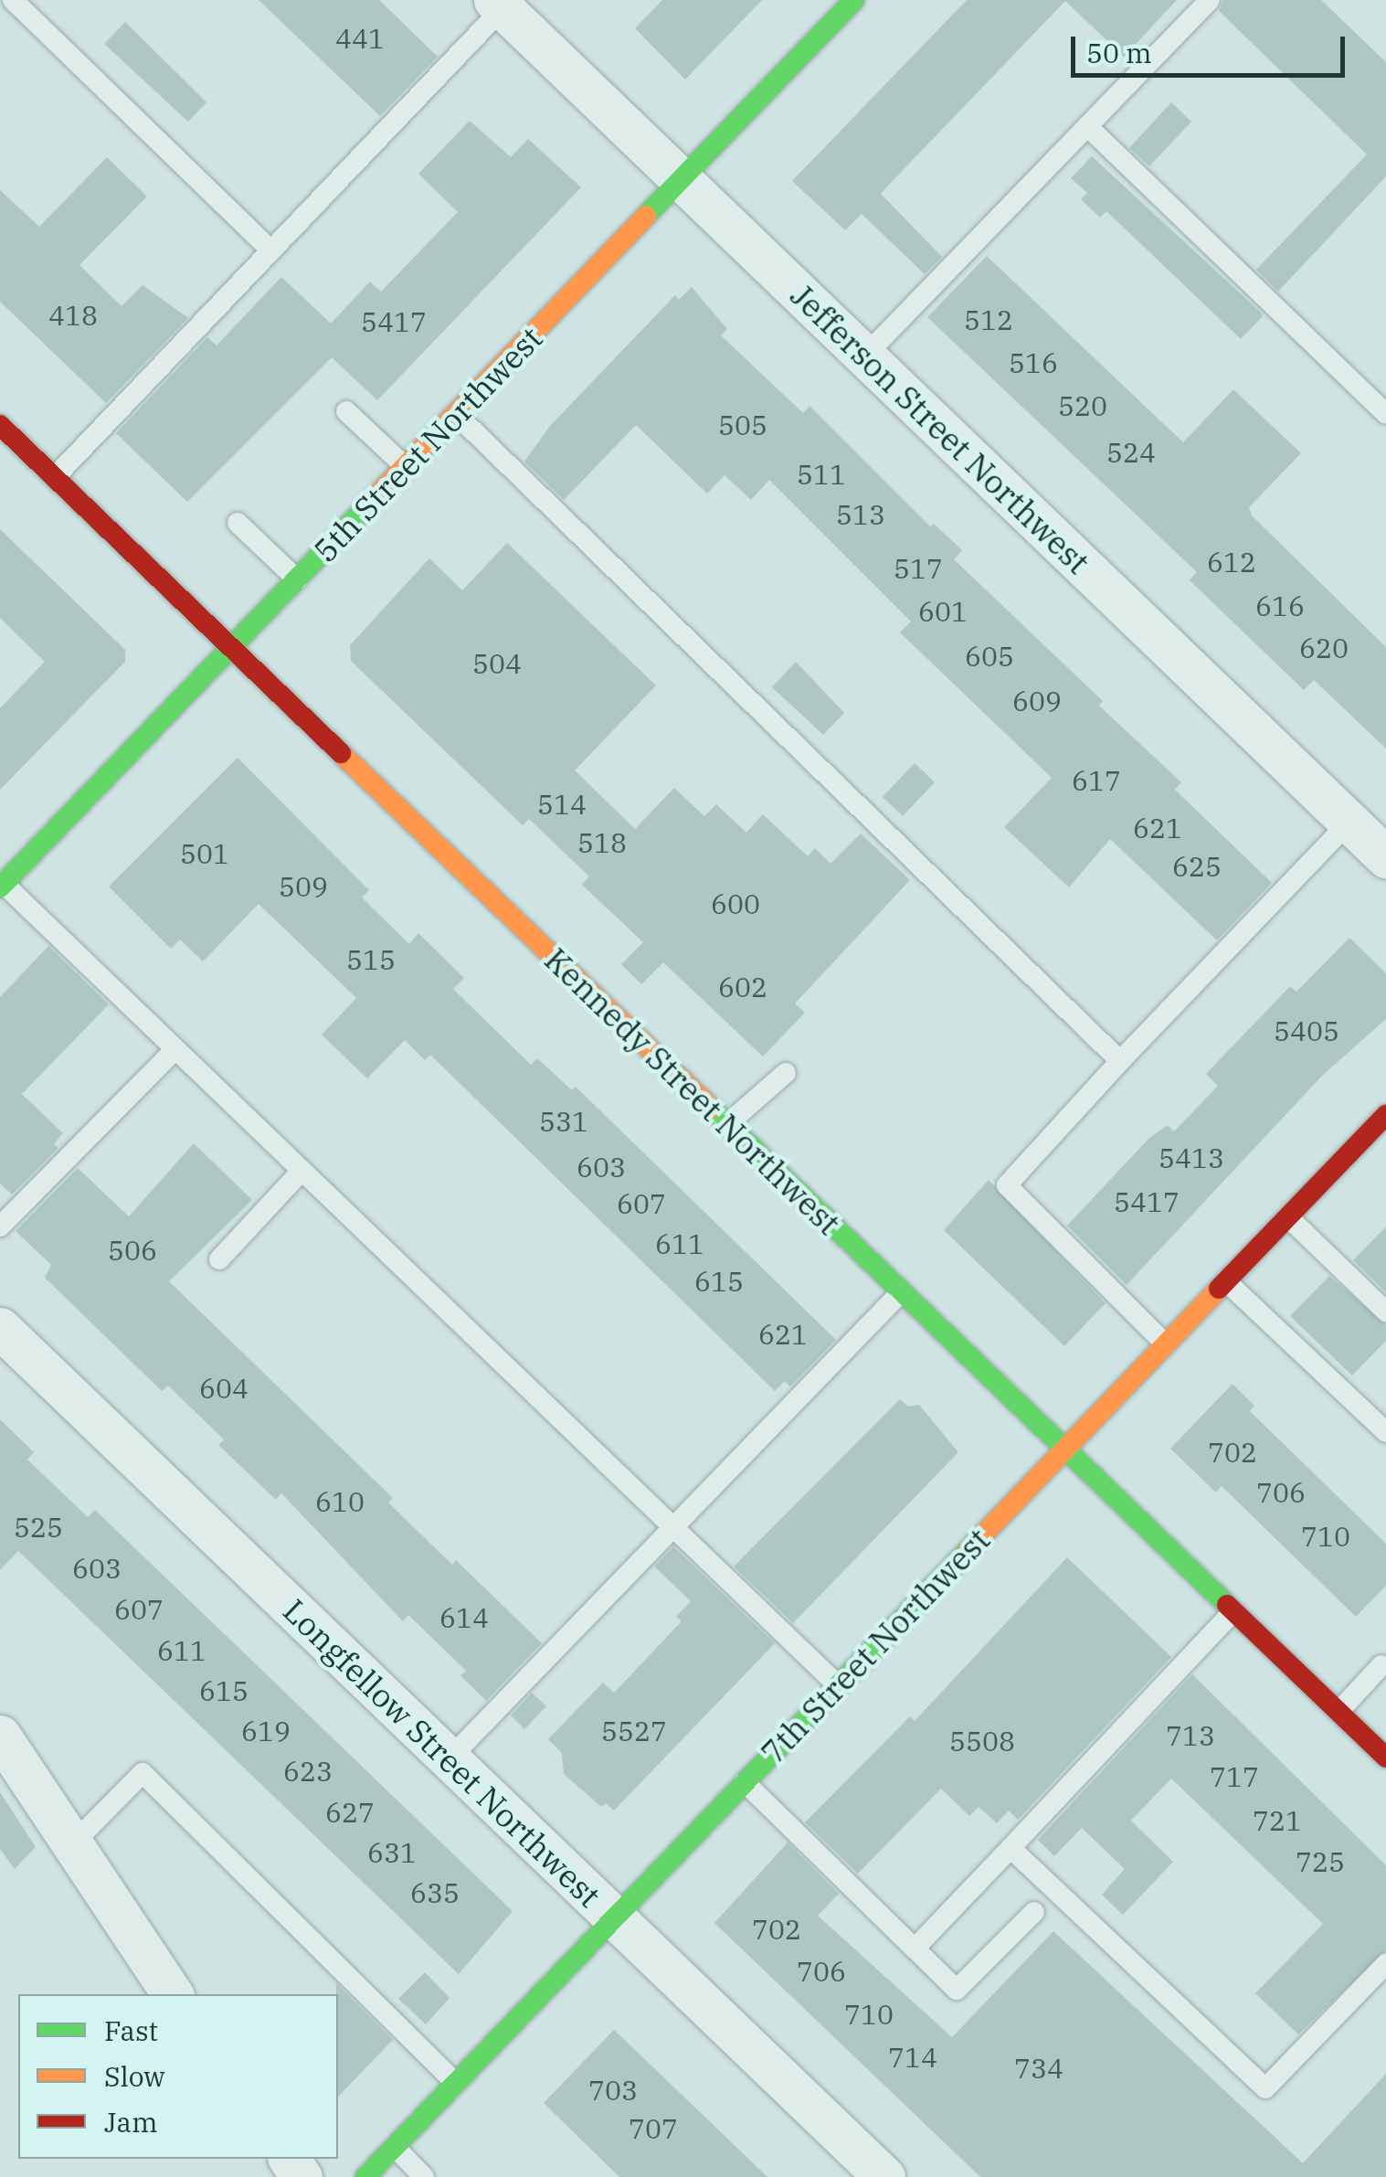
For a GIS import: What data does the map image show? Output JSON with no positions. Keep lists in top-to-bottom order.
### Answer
{
  "streets": {
    "street": [
      "Jefferson Street Northwest",
      "5th Street Northwest",
      "Kennedy Street Northwest",
      "7th Street Northwest",
      "Longfellow Street Northwest"
    ]
  },
  "crossings": [
    ["Jefferson Street Northwest", "5th Street Northwest"],
    ["5th Street Northwest", "Kennedy Street Northwest"],
    ["Kennedy Street Northwest", "7th Street Northwest"],
    ["7th Street Northwest", "Longfellow Street Northwest"]
  ],
  "house_numbers": [
    "441",
    "418",
    "512",
    "5417",
    "516",
    "520",
    "505",
    "524",
    "511",
    "513",
    "612",
    "517",
    "616",
    "601",
    "620",
    "605",
    "504",
    "609",
    "617",
    "514",
    "621",
    "518",
    "501",
    "625",
    "509",
    "600",
    "515",
    "602",
    "5405",
    "531",
    "5413",
    "603",
    "5417",
    "607",
    "611",
    "506",
    "615",
    "621",
    "604",
    "702",
    "706",
    "610",
    "525",
    "710",
    "603",
    "607",
    "614",
    "611",
    "615",
    "619",
    "5527",
    "713",
    "5508",
    "623",
    "717",
    "627",
    "721",
    "631",
    "725",
    "635",
    "702",
    "706",
    "710",
    "714",
    "734",
    "703",
    "707"
  ],
  "legend": ["Fast", "Slow", "Jam"],
  "scale_bar": "50 m"
}
